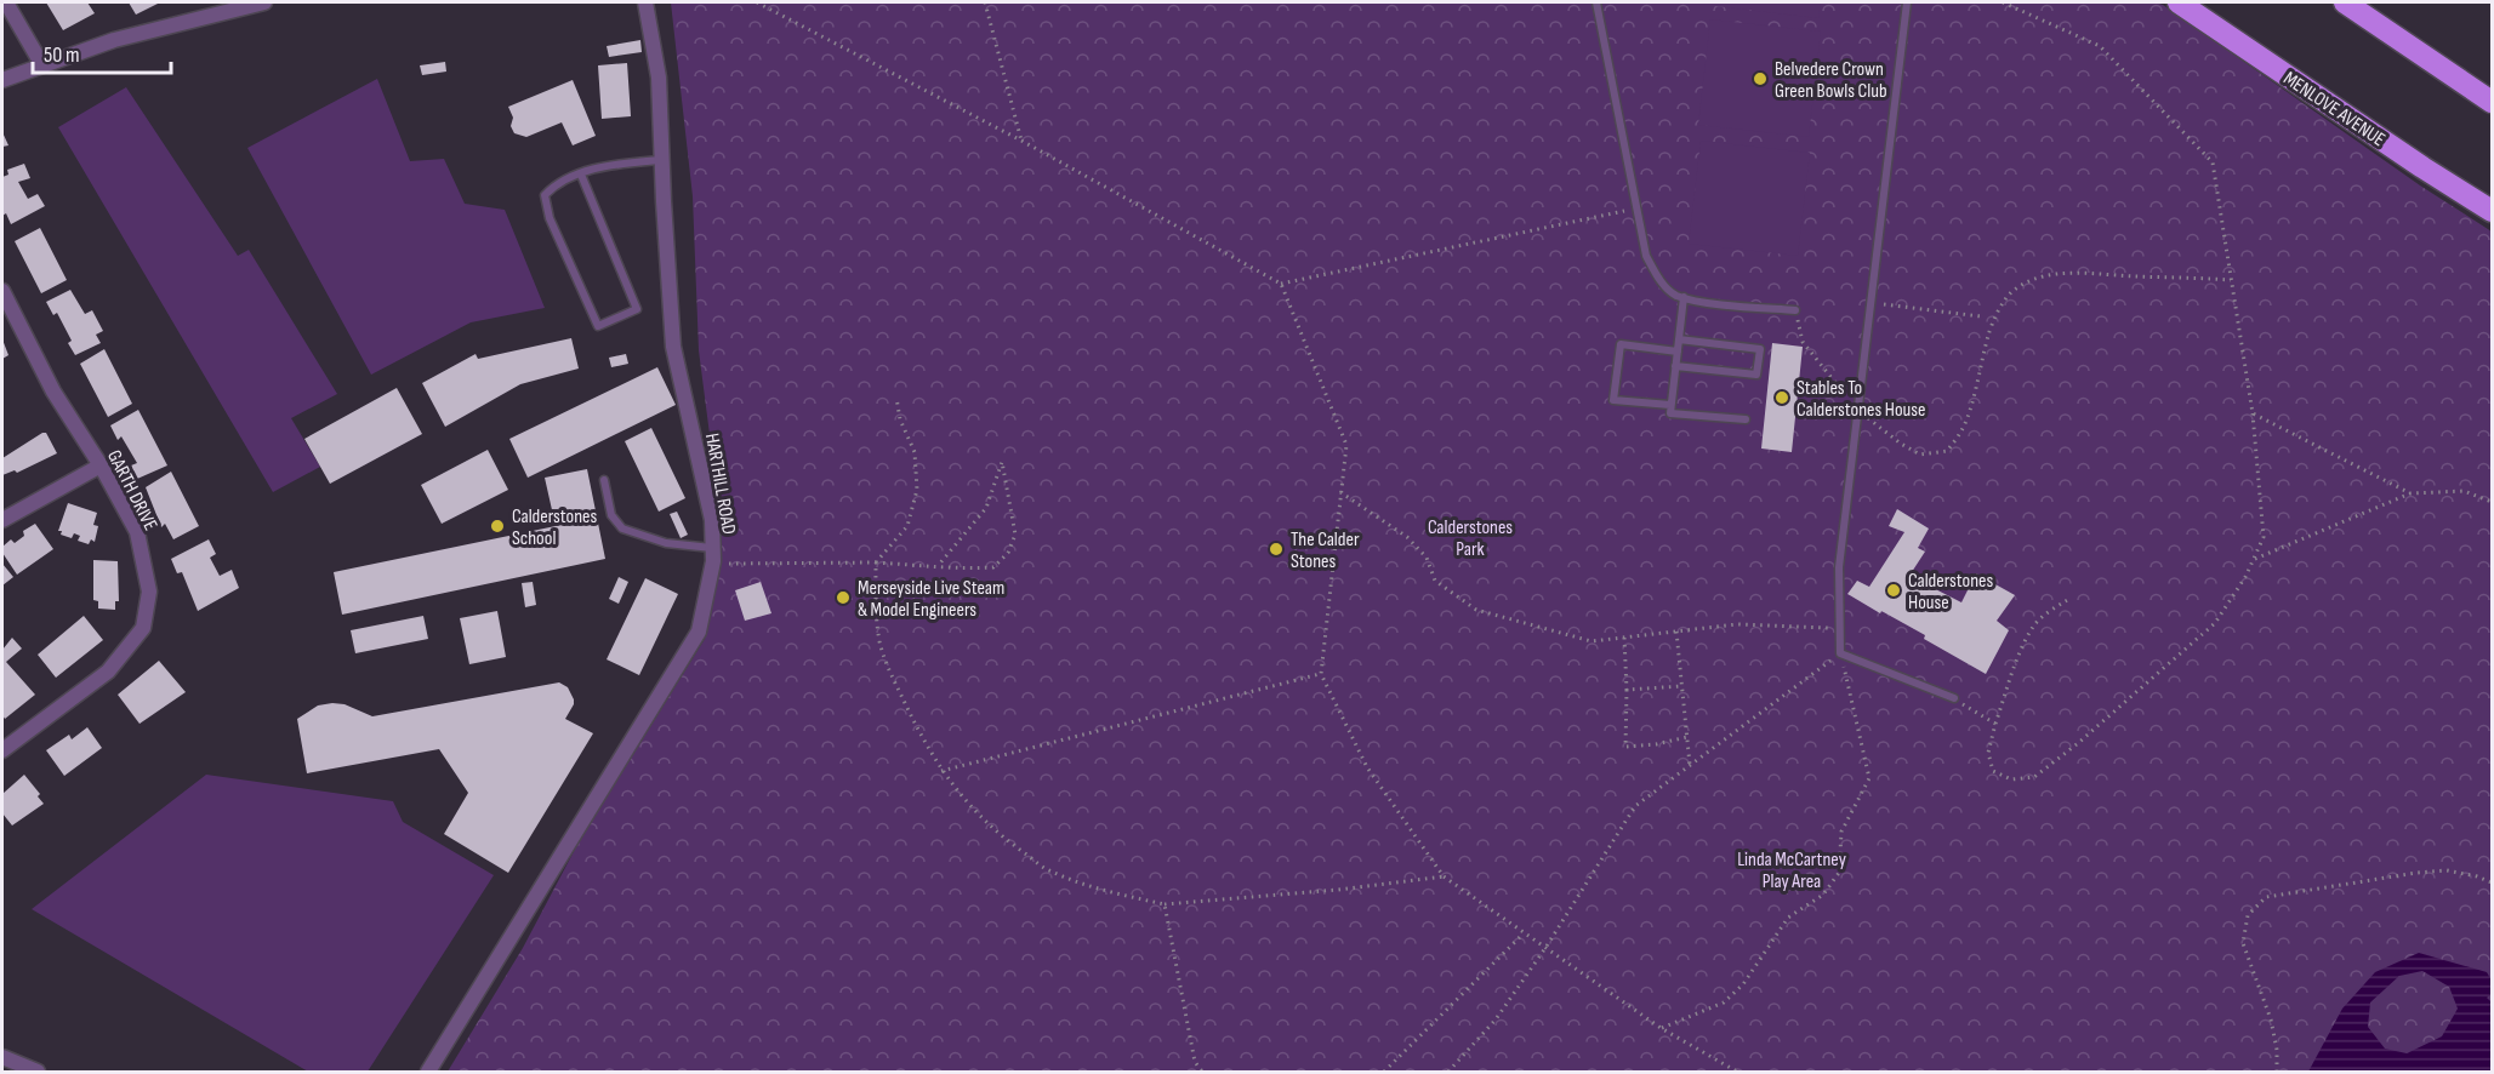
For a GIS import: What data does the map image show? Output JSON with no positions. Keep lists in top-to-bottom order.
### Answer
{
  "streets": {
    "highway": ["MENLOVE AVENUE"],
    "street": ["HARTHILL ROAD", "GARTH DRIVE"]
  },
  "parks": ["Calderstones Park", "Linda McCartney Play Area"],
  "places": [
    "Belvedere Crown Green Bowls Club",
    "Stables To Calderstones House",
    "Calderstones School",
    "The Calder Stones",
    "Calderstones House",
    "Merseyside Live Steam & Model Engineers"
  ],
  "scale_bar": "50 m"
}
